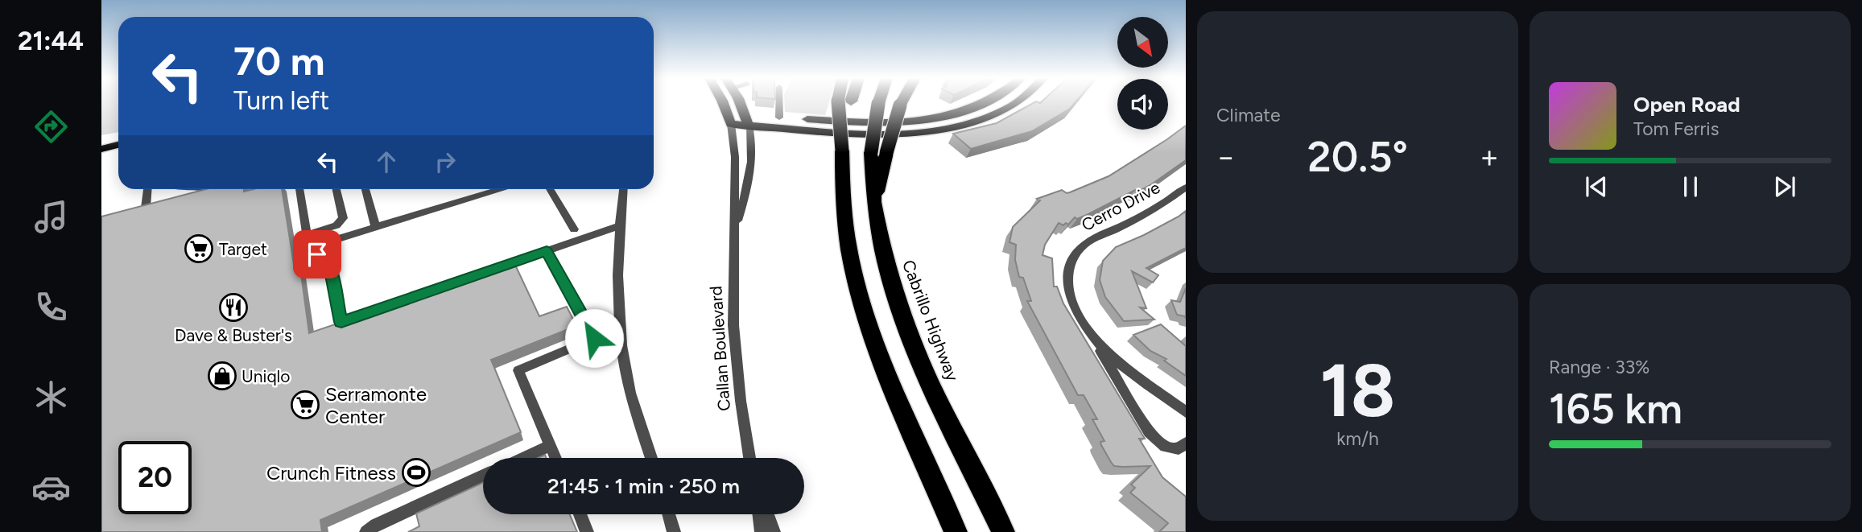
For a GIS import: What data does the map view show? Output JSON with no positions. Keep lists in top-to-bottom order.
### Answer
{
  "streets": {
    "highway": ["Cabrillo Highway"],
    "main road": ["Callan Boulevard"],
    "street": ["Cerro Drive"]
  },
  "places": {
    "supermarket": ["Target", "Serramonte Center"],
    "restaurant": ["Dave & Buster's"],
    "shop": ["Uniqlo"],
    "sports": ["Crunch Fitness"]
  },
  "north": "bottom right",
  "page": {
    "tabs": "21:44",
    "tile": [
      "Climate",
      ["18", "km/h"],
      ["Range · 33%", "165 km"]
    ],
    "turn": ["70 m", "Turn left"],
    "song": ["Open Road", "Tom Ferris"],
    "heat": ["−", "20.5°", "+"],
    "limit": "20",
    "trip": "21:45 · 1 min · 250 m"
  }
}
